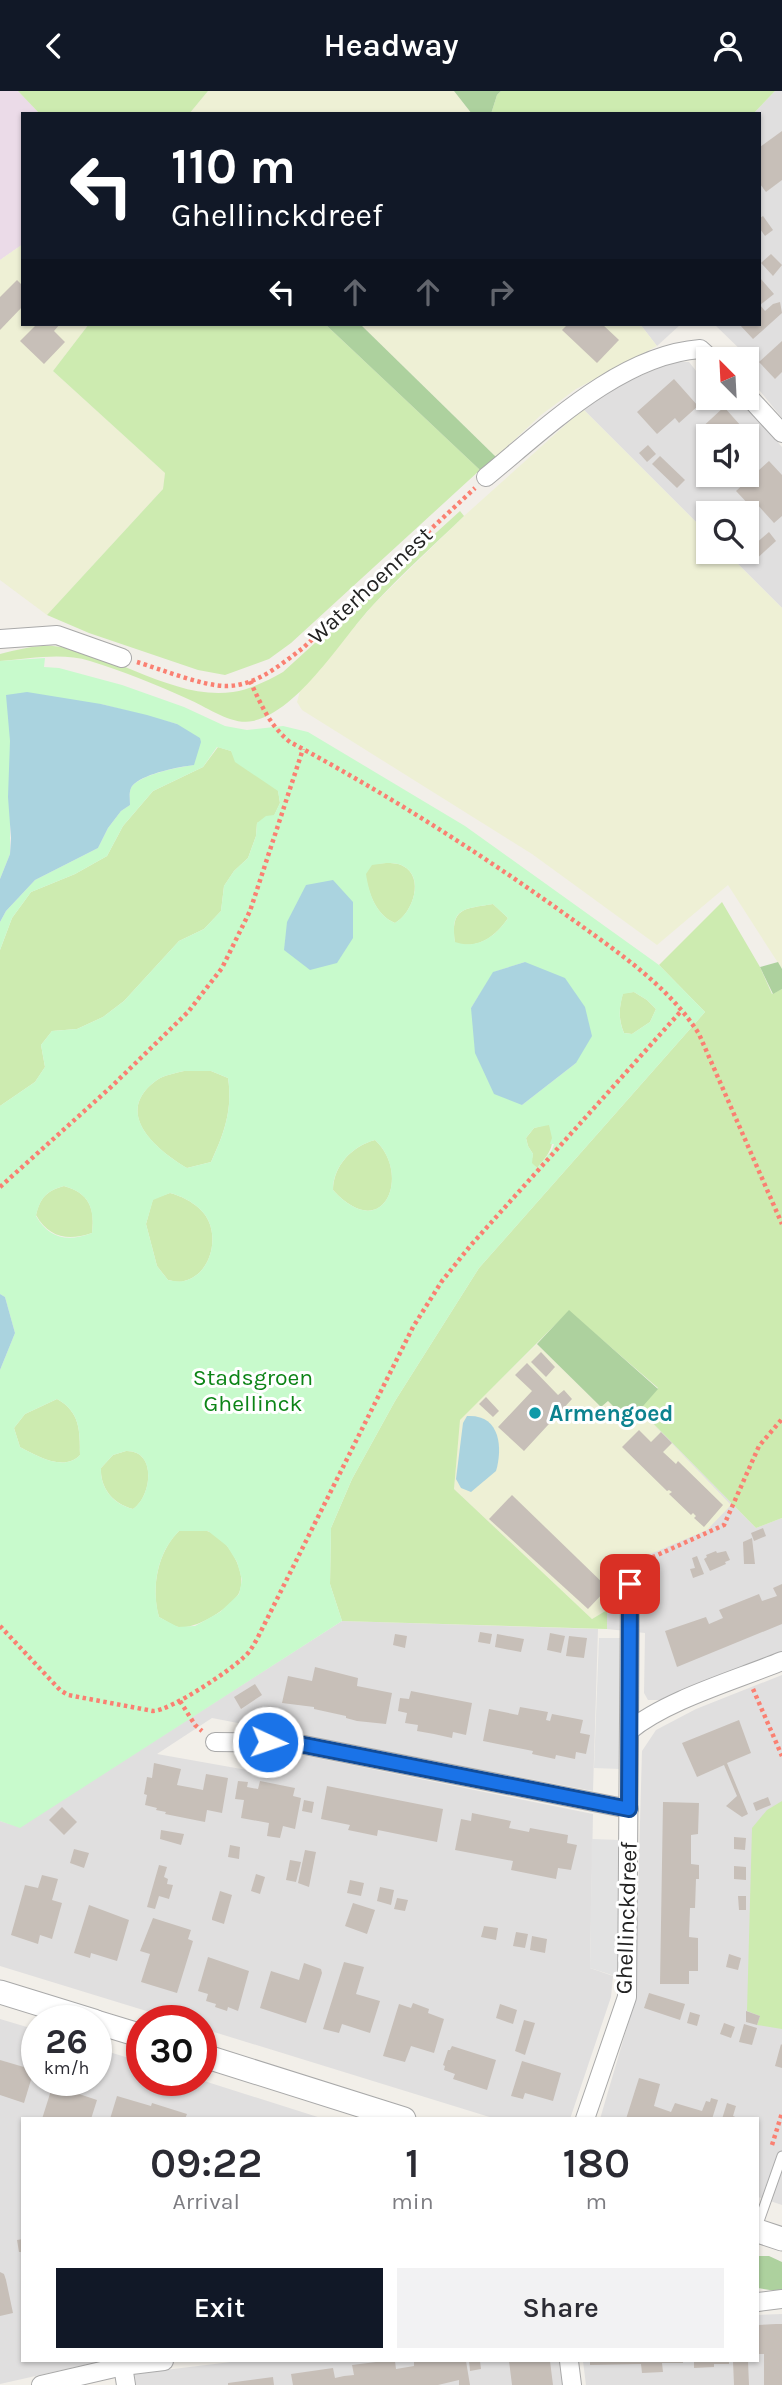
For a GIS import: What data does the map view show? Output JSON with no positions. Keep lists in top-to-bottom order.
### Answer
{
  "streets": {
    "street": ["Ghellinckdreef"],
    "path": ["Waterhoennest"]
  },
  "parks": ["Stadsgroen Ghellinck"],
  "places": ["Armengoed"],
  "north": "top left",
  "page": {
    "header": "Headway",
    "turn": ["110 m", "Ghellinckdreef"],
    "speed": "26 km/h",
    "limit": "30",
    "eta": [
      "09:22",
      "Arrival",
      "1",
      "min",
      "180",
      "m"
    ],
    "buttons": ["Exit", "Share"]
  }
}
